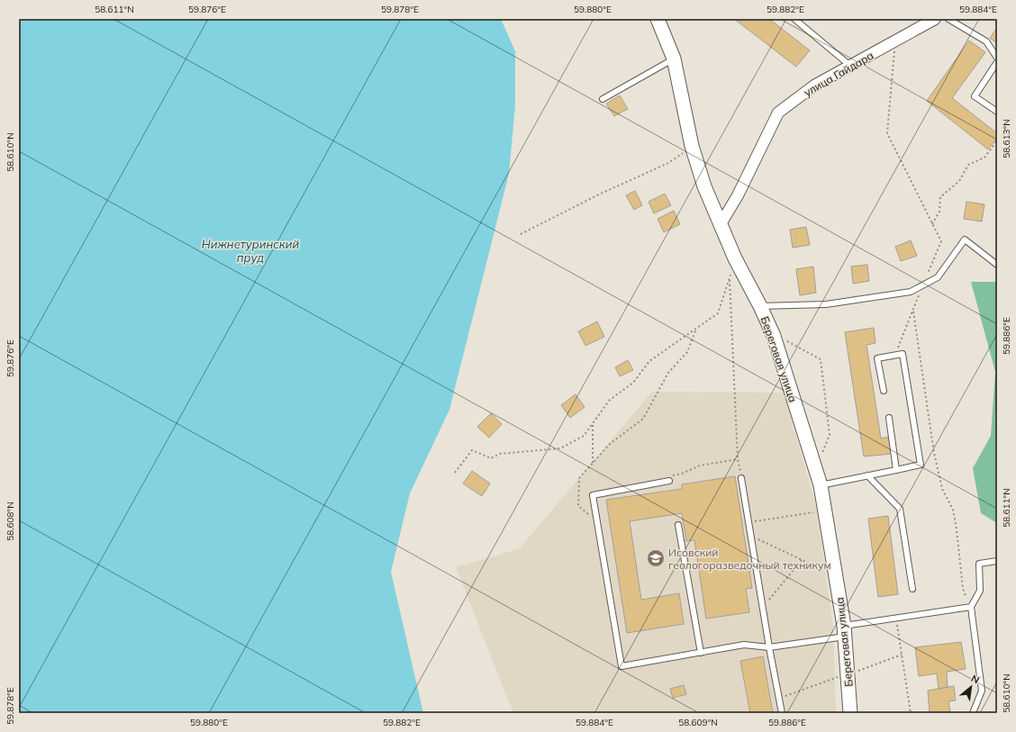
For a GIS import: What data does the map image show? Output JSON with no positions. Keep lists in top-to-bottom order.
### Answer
{
  "streets": {
    "street": ["улица Гайдара", "Береговая улица"]
  },
  "crossings": [
    ["улица Гайдара", "Береговая улица"]
  ],
  "water": ["Нижнетуринский пруд"],
  "places": {
    "school or university": ["Исовский геологоразведочный техникум"]
  },
  "north": "top right",
  "coordinates": [
    "58.611°N",
    "59.876°E",
    "59.878°E",
    "59.880°E",
    "59.882°E",
    "59.884°E",
    "58.613°N",
    "58.610°N",
    "59.886°E",
    "58.608°N",
    "58.609°N"
  ]
}
